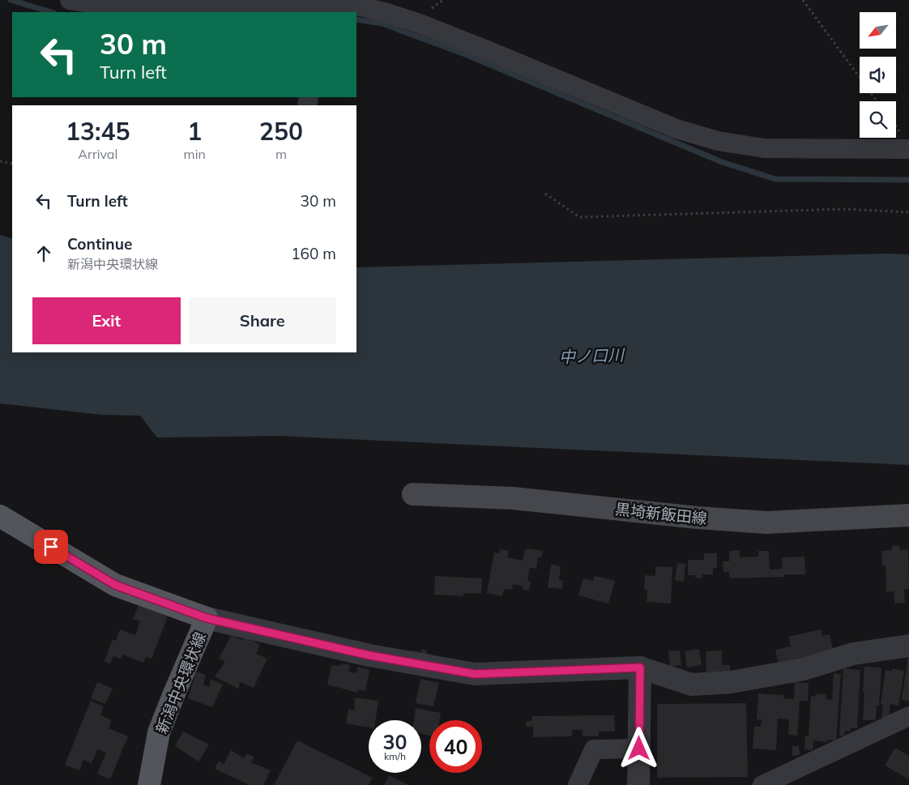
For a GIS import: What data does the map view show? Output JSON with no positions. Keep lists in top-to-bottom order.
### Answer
{
  "streets": {
    "main road": ["黒埼新飯田線", "新潟中央環状線"]
  },
  "water": ["中ノ口川"],
  "north": "bottom left",
  "page": {
    "turn": ["30 m", "Turn left"],
    "eta": [
      "13:45",
      "Arrival",
      "1",
      "min",
      "250",
      "m"
    ],
    "list": [
      {
        "name": "Turn left",
        "value": "30 m"
      },
      {
        "name": "Continue",
        "note": "新潟中央環状線",
        "value": "160 m"
      }
    ],
    "buttons": ["Exit", "Share"],
    "speed": "30 km/h",
    "limit": "40"
  }
}
